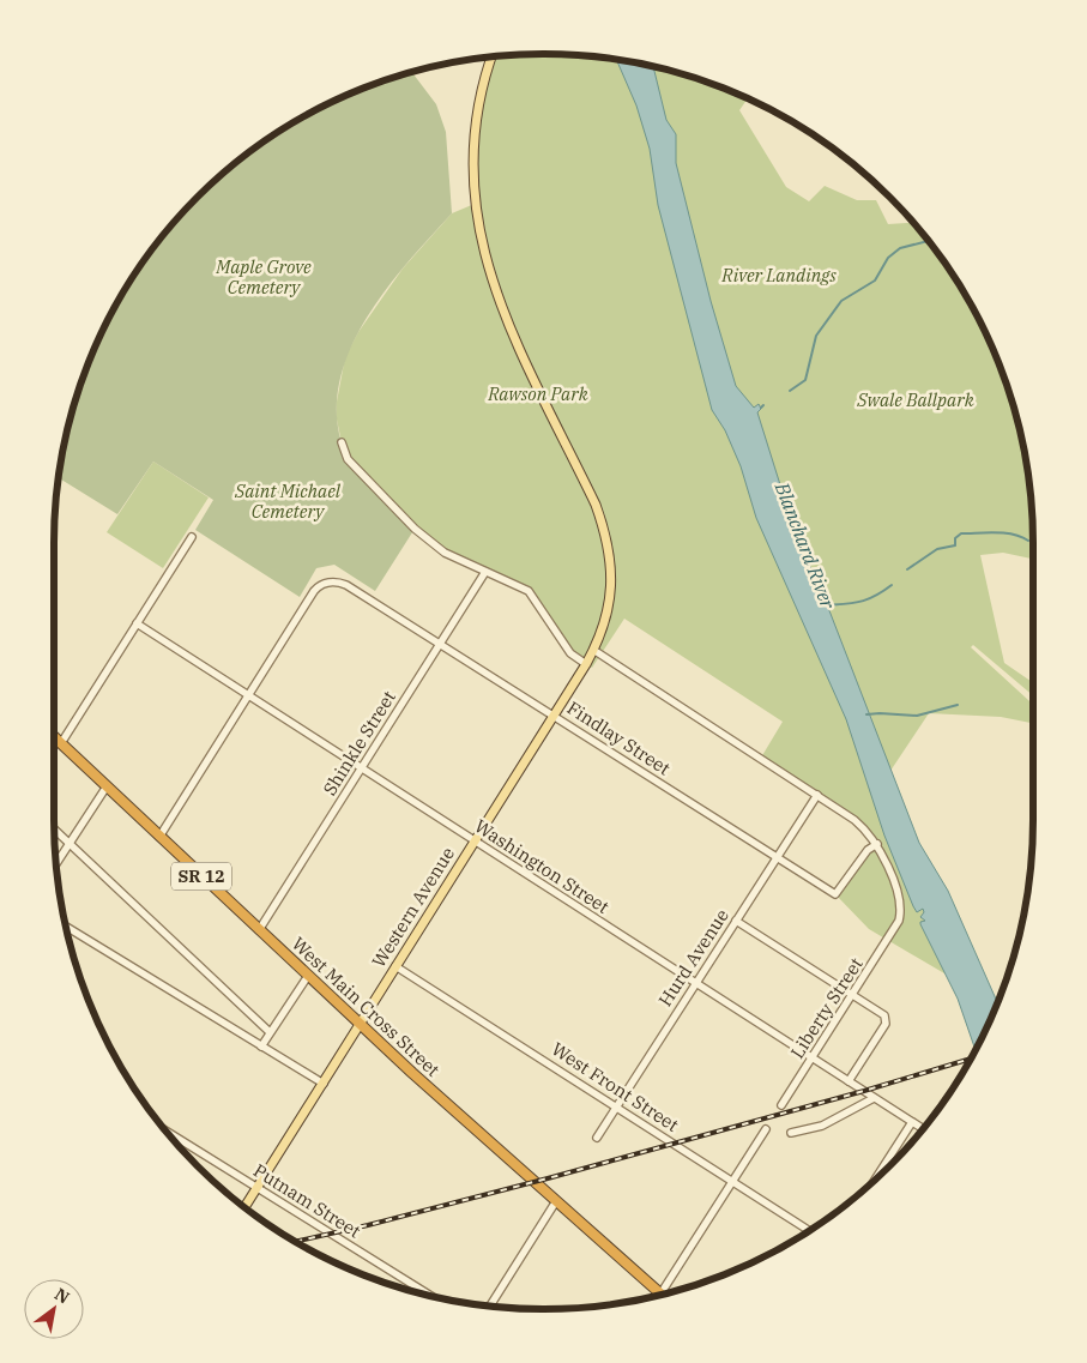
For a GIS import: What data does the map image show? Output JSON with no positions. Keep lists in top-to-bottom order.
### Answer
{
  "streets": {
    "highway": ["SR 12", "West Main Cross Street"],
    "main road": ["Western Avenue"],
    "street": [
      "Findlay Street",
      "Shinkle Street",
      "Washington Street",
      "Hurd Avenue",
      "Liberty Street",
      "West Front Street",
      "Putnam Street"
    ]
  },
  "crossings": [
    ["Findlay Street", "Shinkle Street"],
    ["Findlay Street", "Washington Street"],
    ["Findlay Street", "Western Avenue"],
    ["Findlay Street", "Hurd Avenue"],
    ["Findlay Street", "Liberty Street"],
    ["Shinkle Street", "Washington Street"],
    ["Shinkle Street", "West Main Cross Street"],
    ["Washington Street", "Western Avenue"],
    ["Washington Street", "Hurd Avenue"],
    ["Washington Street", "Liberty Street"],
    ["Western Avenue", "West Main Cross Street"],
    ["Western Avenue", "West Front Street"],
    ["Western Avenue", "Putnam Street"],
    ["Hurd Avenue", "West Front Street"]
  ],
  "water": ["Blanchard River"],
  "parks": [
    "Maple Grove Cemetery",
    "River Landings",
    "Rawson Park",
    "Swale Ballpark",
    "Saint Michael Cemetery"
  ],
  "north": "top right"
}
